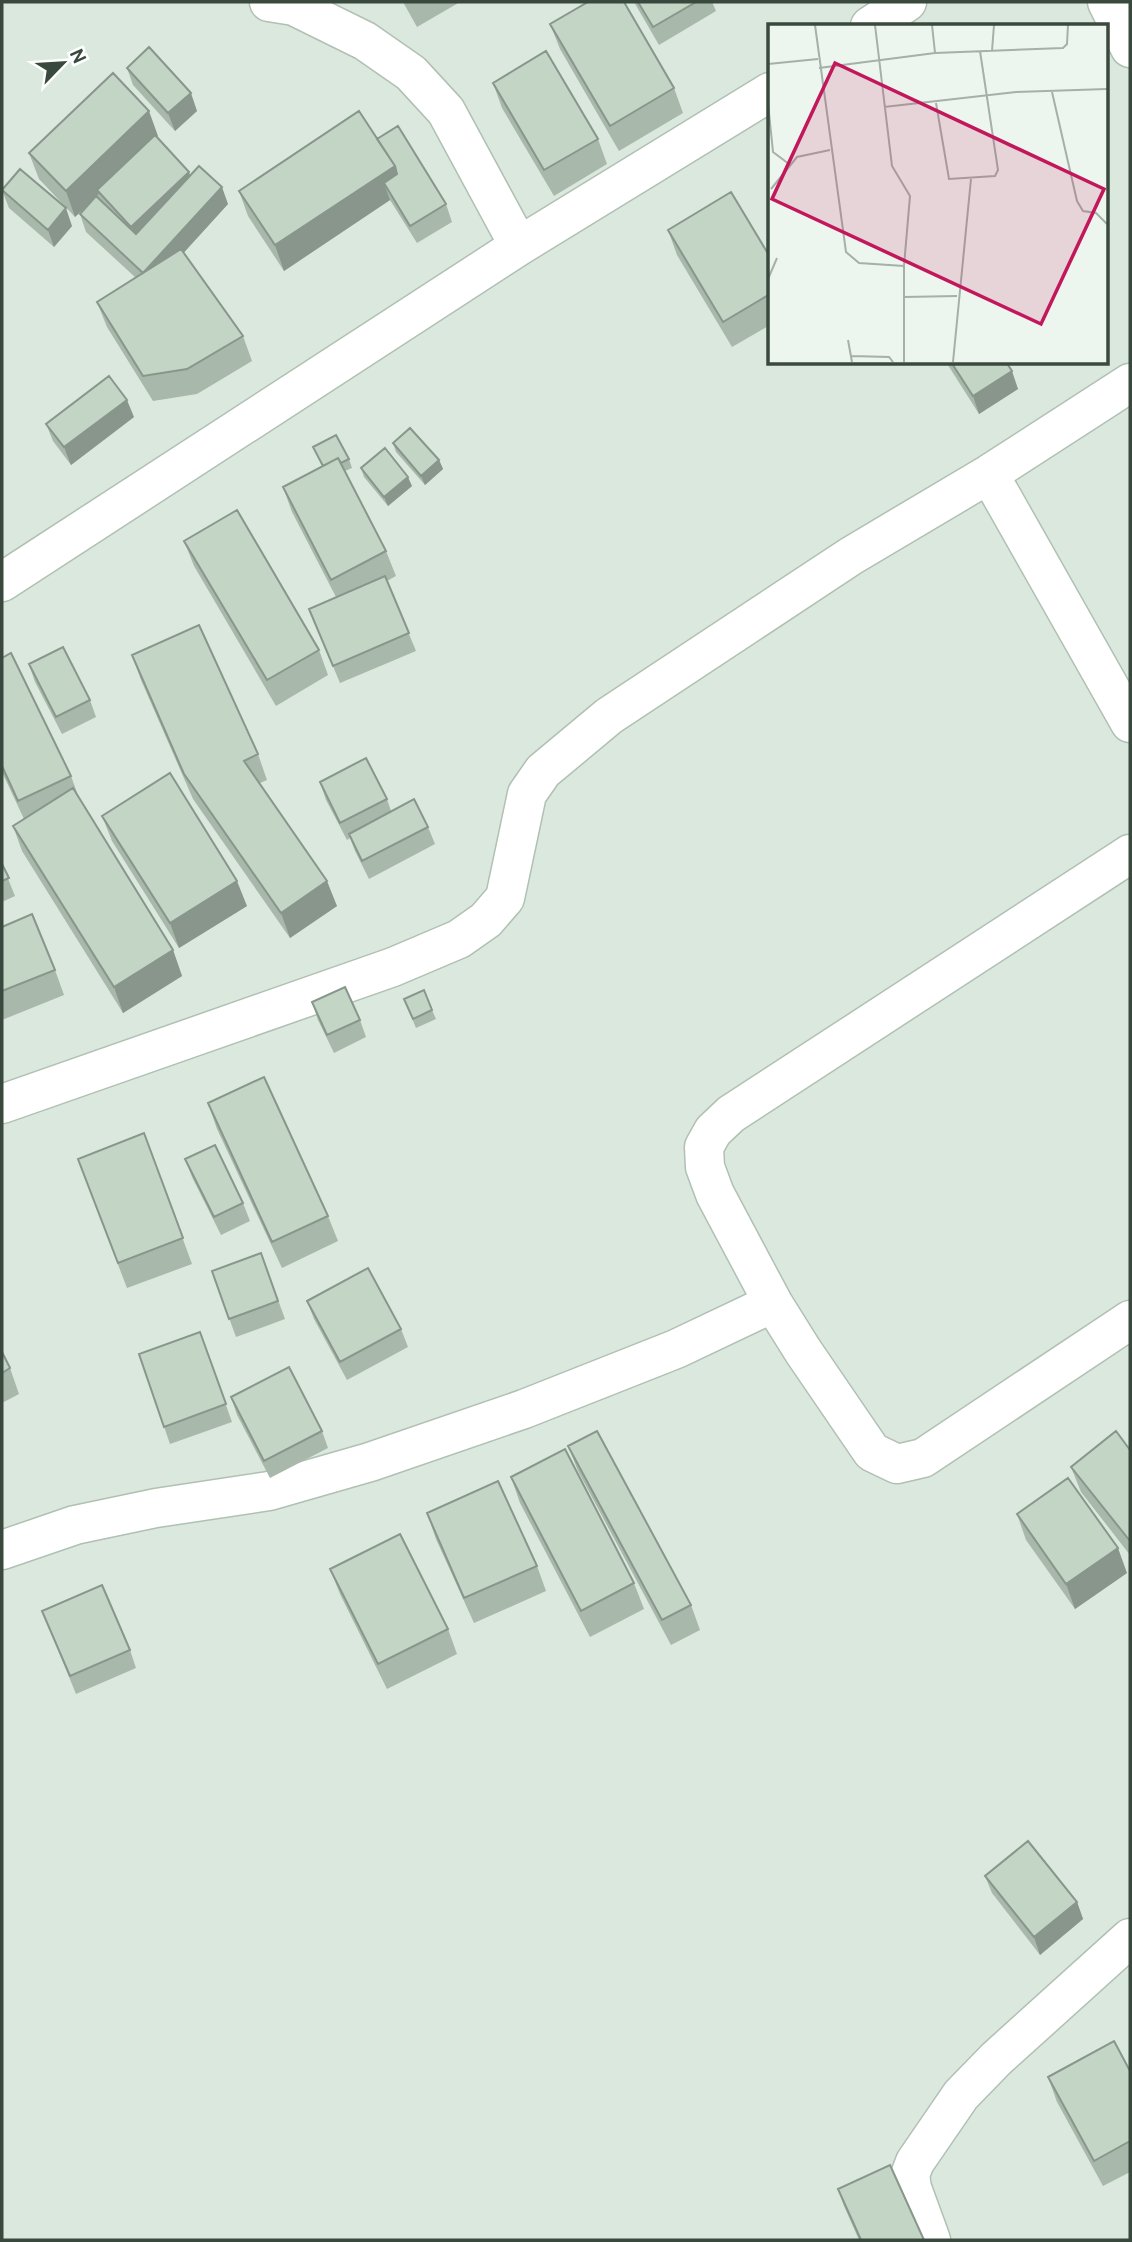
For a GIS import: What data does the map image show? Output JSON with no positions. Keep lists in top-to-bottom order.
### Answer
{
  "north": "top right"
}
